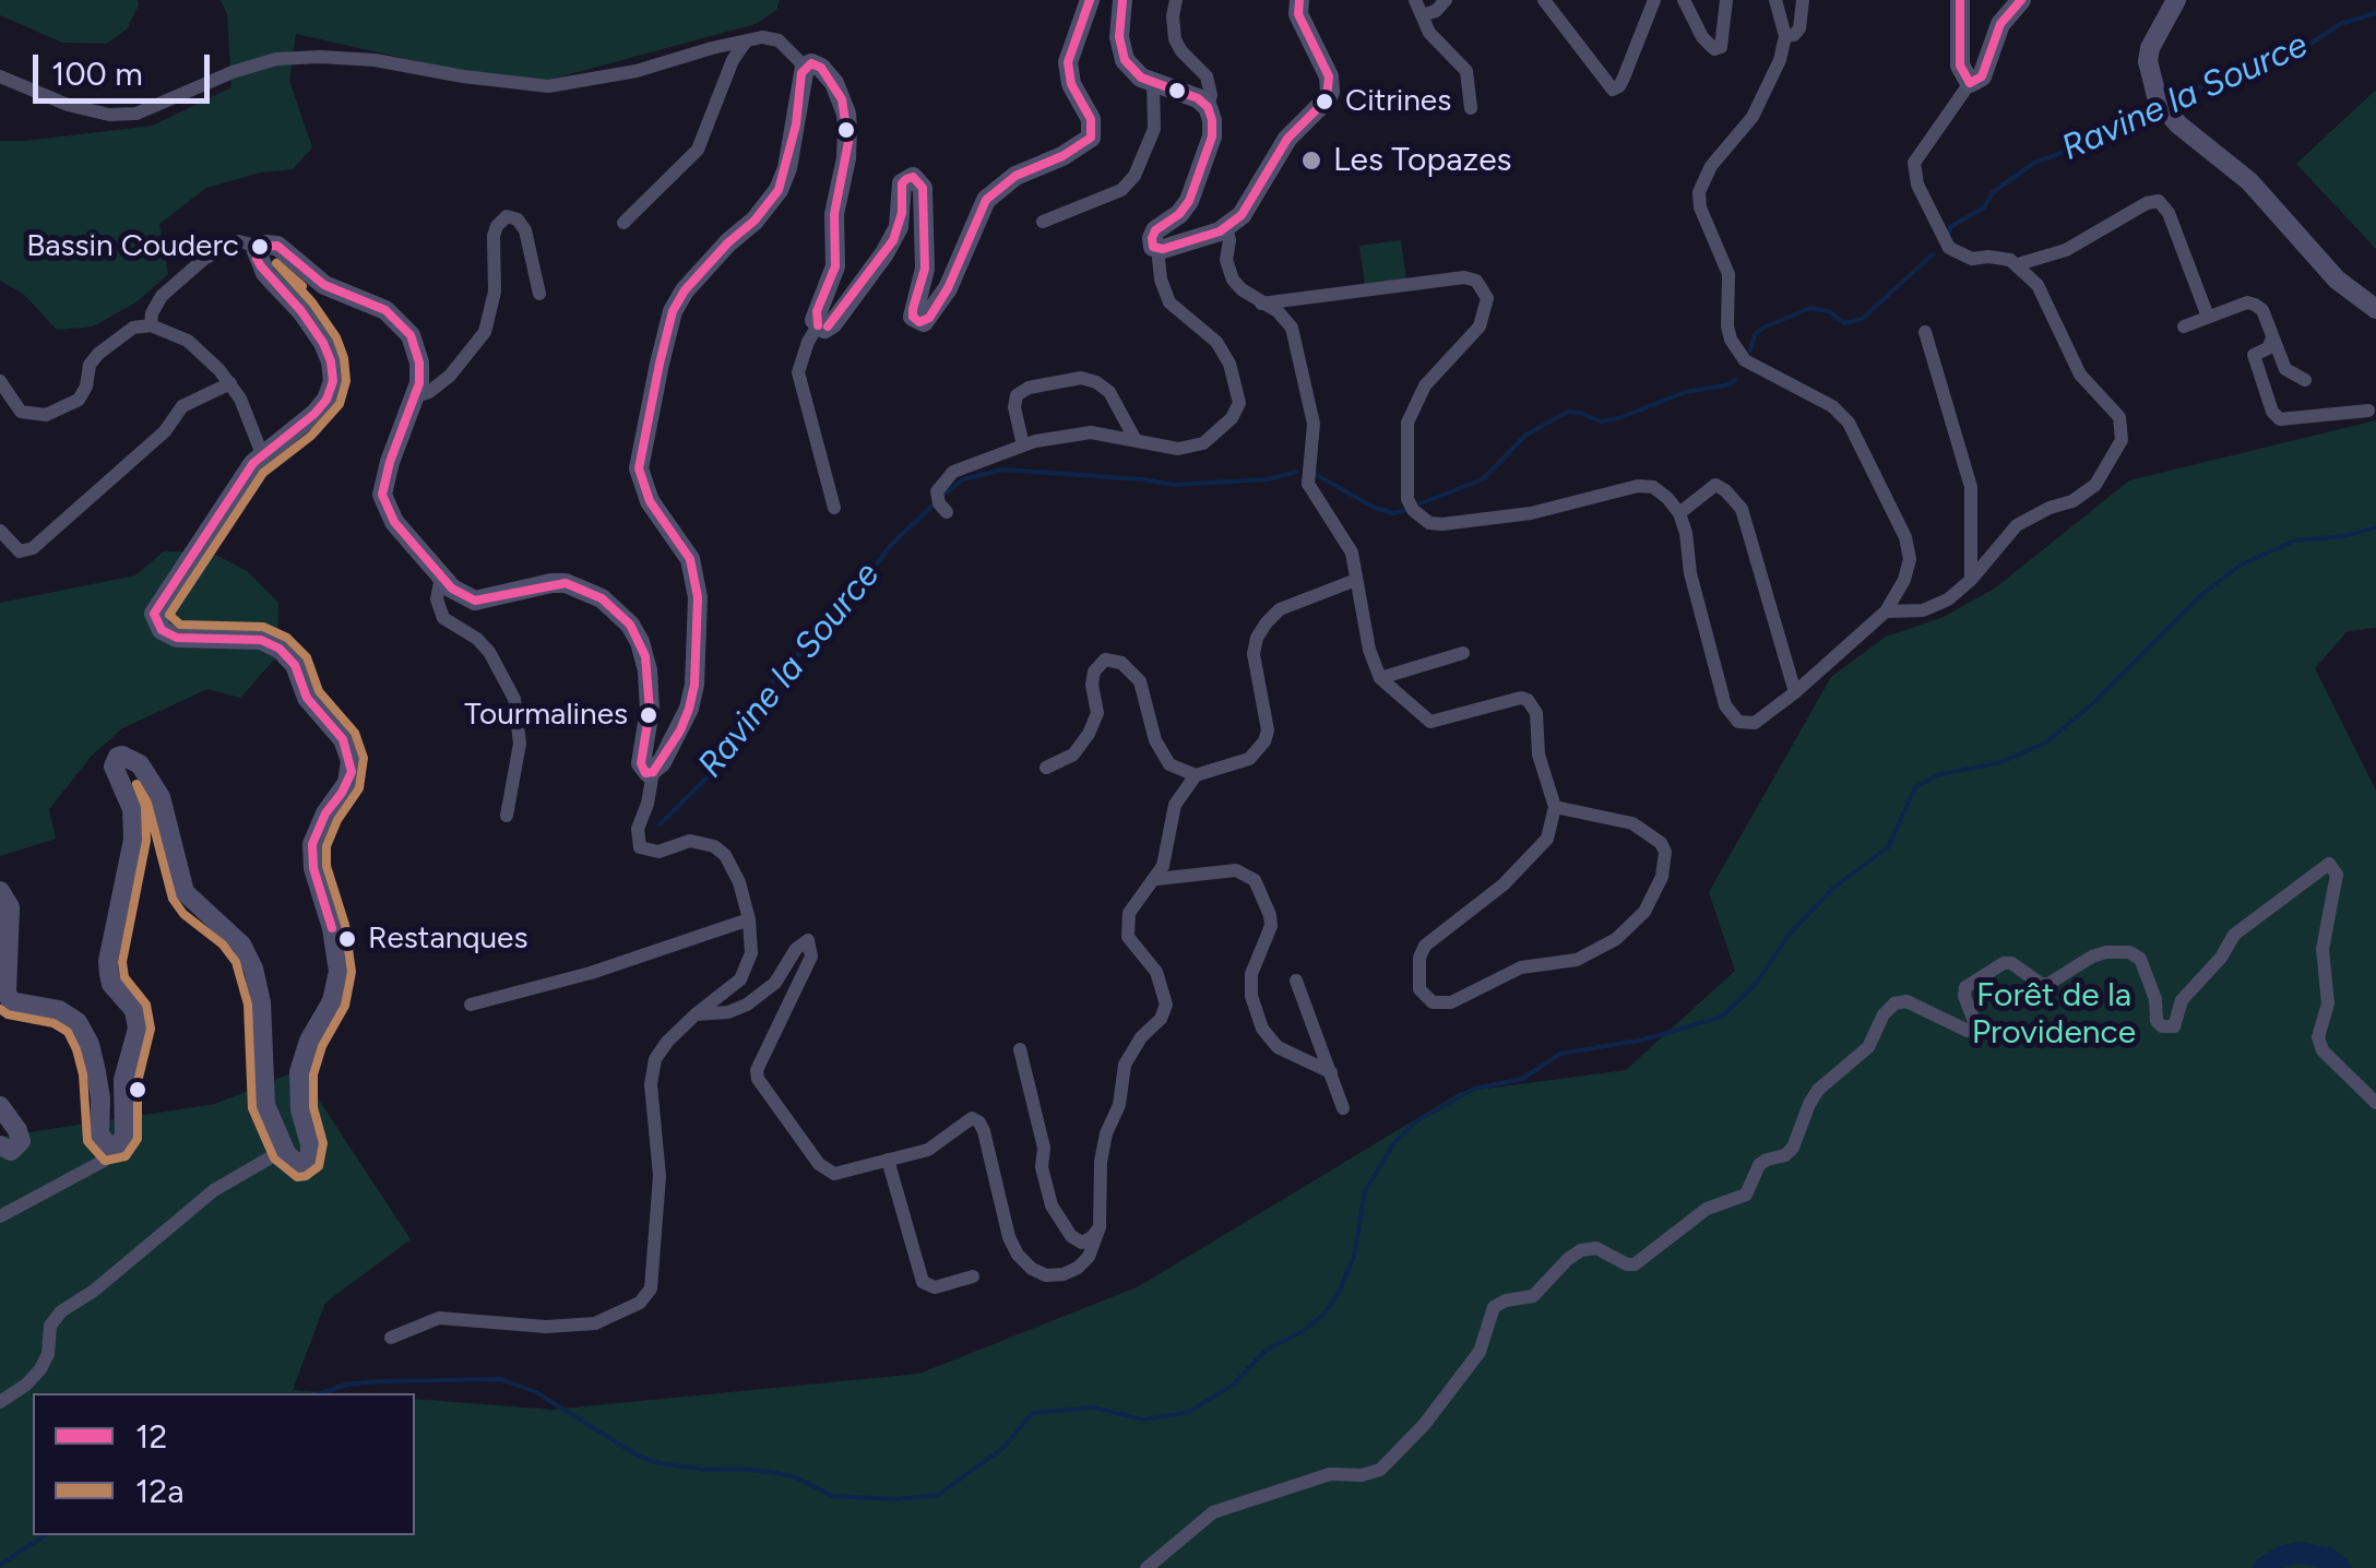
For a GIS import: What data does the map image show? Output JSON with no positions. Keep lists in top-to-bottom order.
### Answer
{
  "water": ["Ravine la Source"],
  "parks": ["Forêt de la Providence"],
  "places": [
    "Citrines",
    "Les Topazes",
    "Bassin Couderc",
    "Tourmalines",
    "Restanques"
  ],
  "lines": ["transit line 12", "transit line 12a"],
  "legend": ["12", "12a"],
  "scale_bar": "100 m"
}
